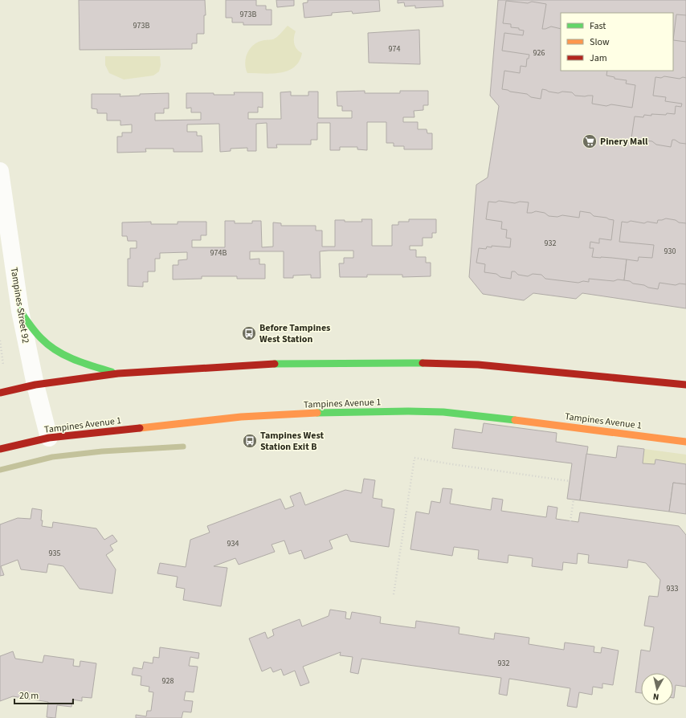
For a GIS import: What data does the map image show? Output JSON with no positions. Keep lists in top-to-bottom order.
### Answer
{
  "streets": {
    "main road": ["Tampines Avenue 1"],
    "street": ["Tampines Street 92"]
  },
  "crossings": [
    ["Tampines Street 92", "Tampines Avenue 1"]
  ],
  "places": {
    "supermarket": ["Pinery Mall"],
    "bus stop": ["Before Tampines West Station", "Tampines West Station Exit B"]
  },
  "house_numbers": [
    "973B",
    "973B",
    "974",
    "926",
    "932",
    "930",
    "974B",
    "934",
    "935",
    "933",
    "932",
    "928"
  ],
  "legend": ["Fast", "Slow", "Jam"],
  "scale_bar": "20 m",
  "north": "bottom"
}
